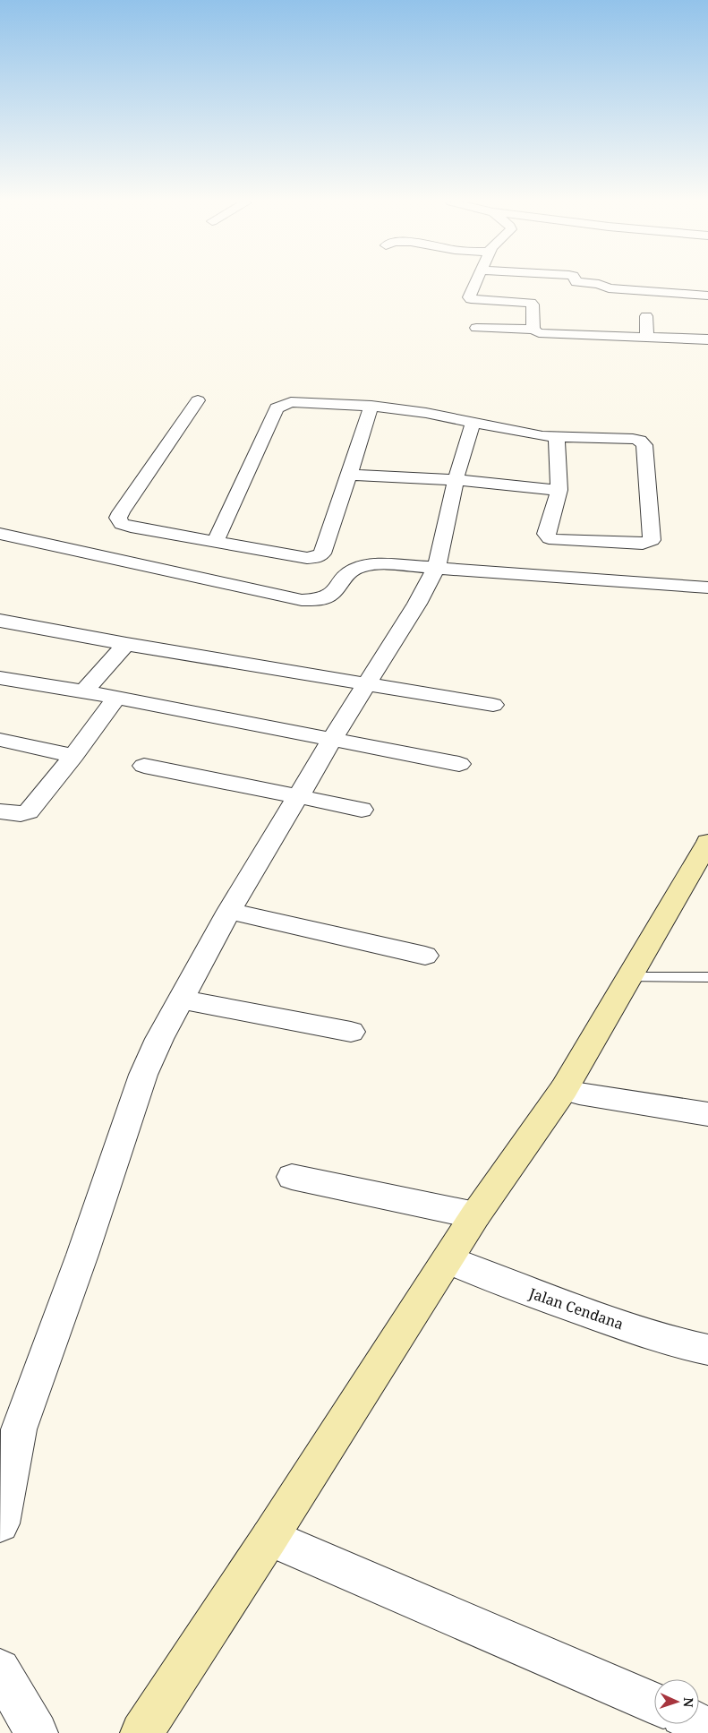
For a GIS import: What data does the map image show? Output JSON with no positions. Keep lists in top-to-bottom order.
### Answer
{
  "streets": {
    "street": ["Jalan Cendana"]
  },
  "north": "right"
}
